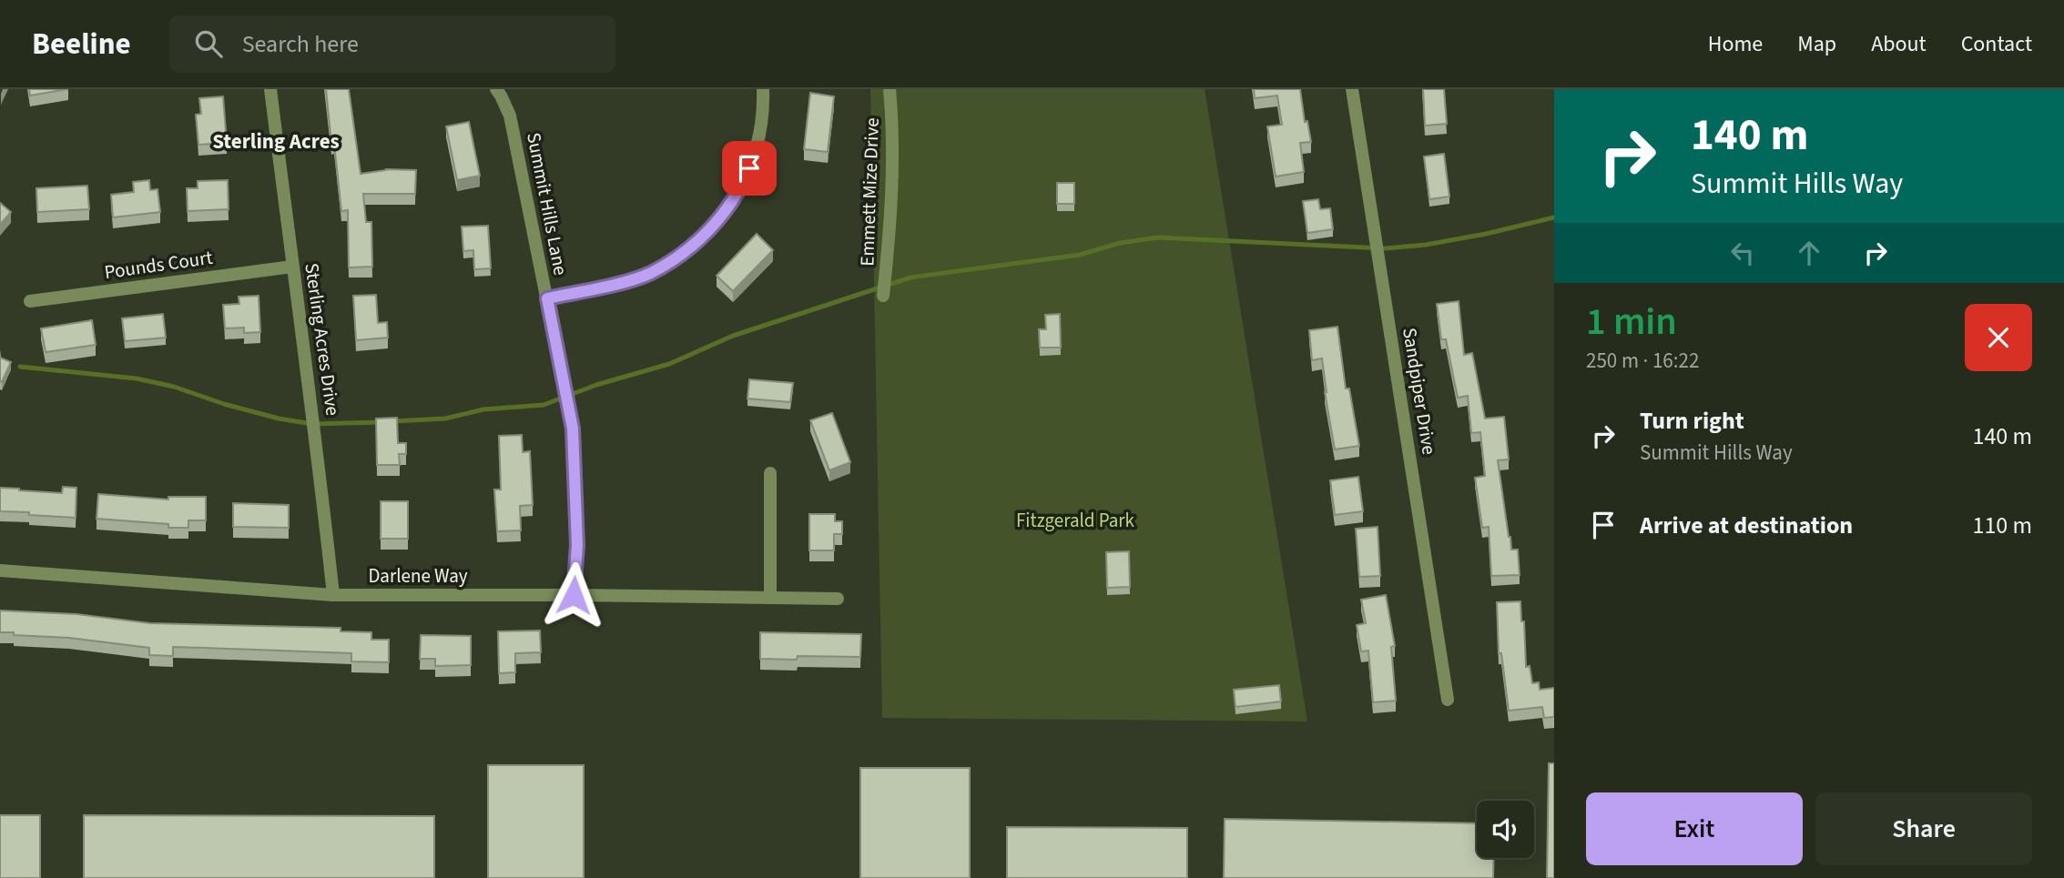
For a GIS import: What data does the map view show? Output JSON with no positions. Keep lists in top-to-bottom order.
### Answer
{
  "streets": {
    "street": [
      "Emmett Mize Drive",
      "Summit Hills Lane",
      "Pounds Court",
      "Sterling Acres Drive",
      "Sandpiper Drive",
      "Darlene Way"
    ]
  },
  "crossings": [
    ["Summit Hills Lane", "Darlene Way"],
    ["Pounds Court", "Sterling Acres Drive"],
    ["Sterling Acres Drive", "Darlene Way"]
  ],
  "districts": ["Sterling Acres"],
  "parks": ["Fitzgerald Park"],
  "page": {
    "header": "Beeline",
    "search": "Search here",
    "nav": [
      "Home",
      "Map",
      "About",
      "Contact"
    ],
    "turn": ["140 m", "Summit Hills Way"],
    "heading": ["1 min", "250 m · 16:22"],
    "list": [
      {
        "name": "Turn right",
        "note": "Summit Hills Way",
        "value": "140 m"
      },
      {
        "name": "Arrive at destination",
        "value": "110 m"
      }
    ],
    "buttons": ["Exit", "Share"]
  }
}
